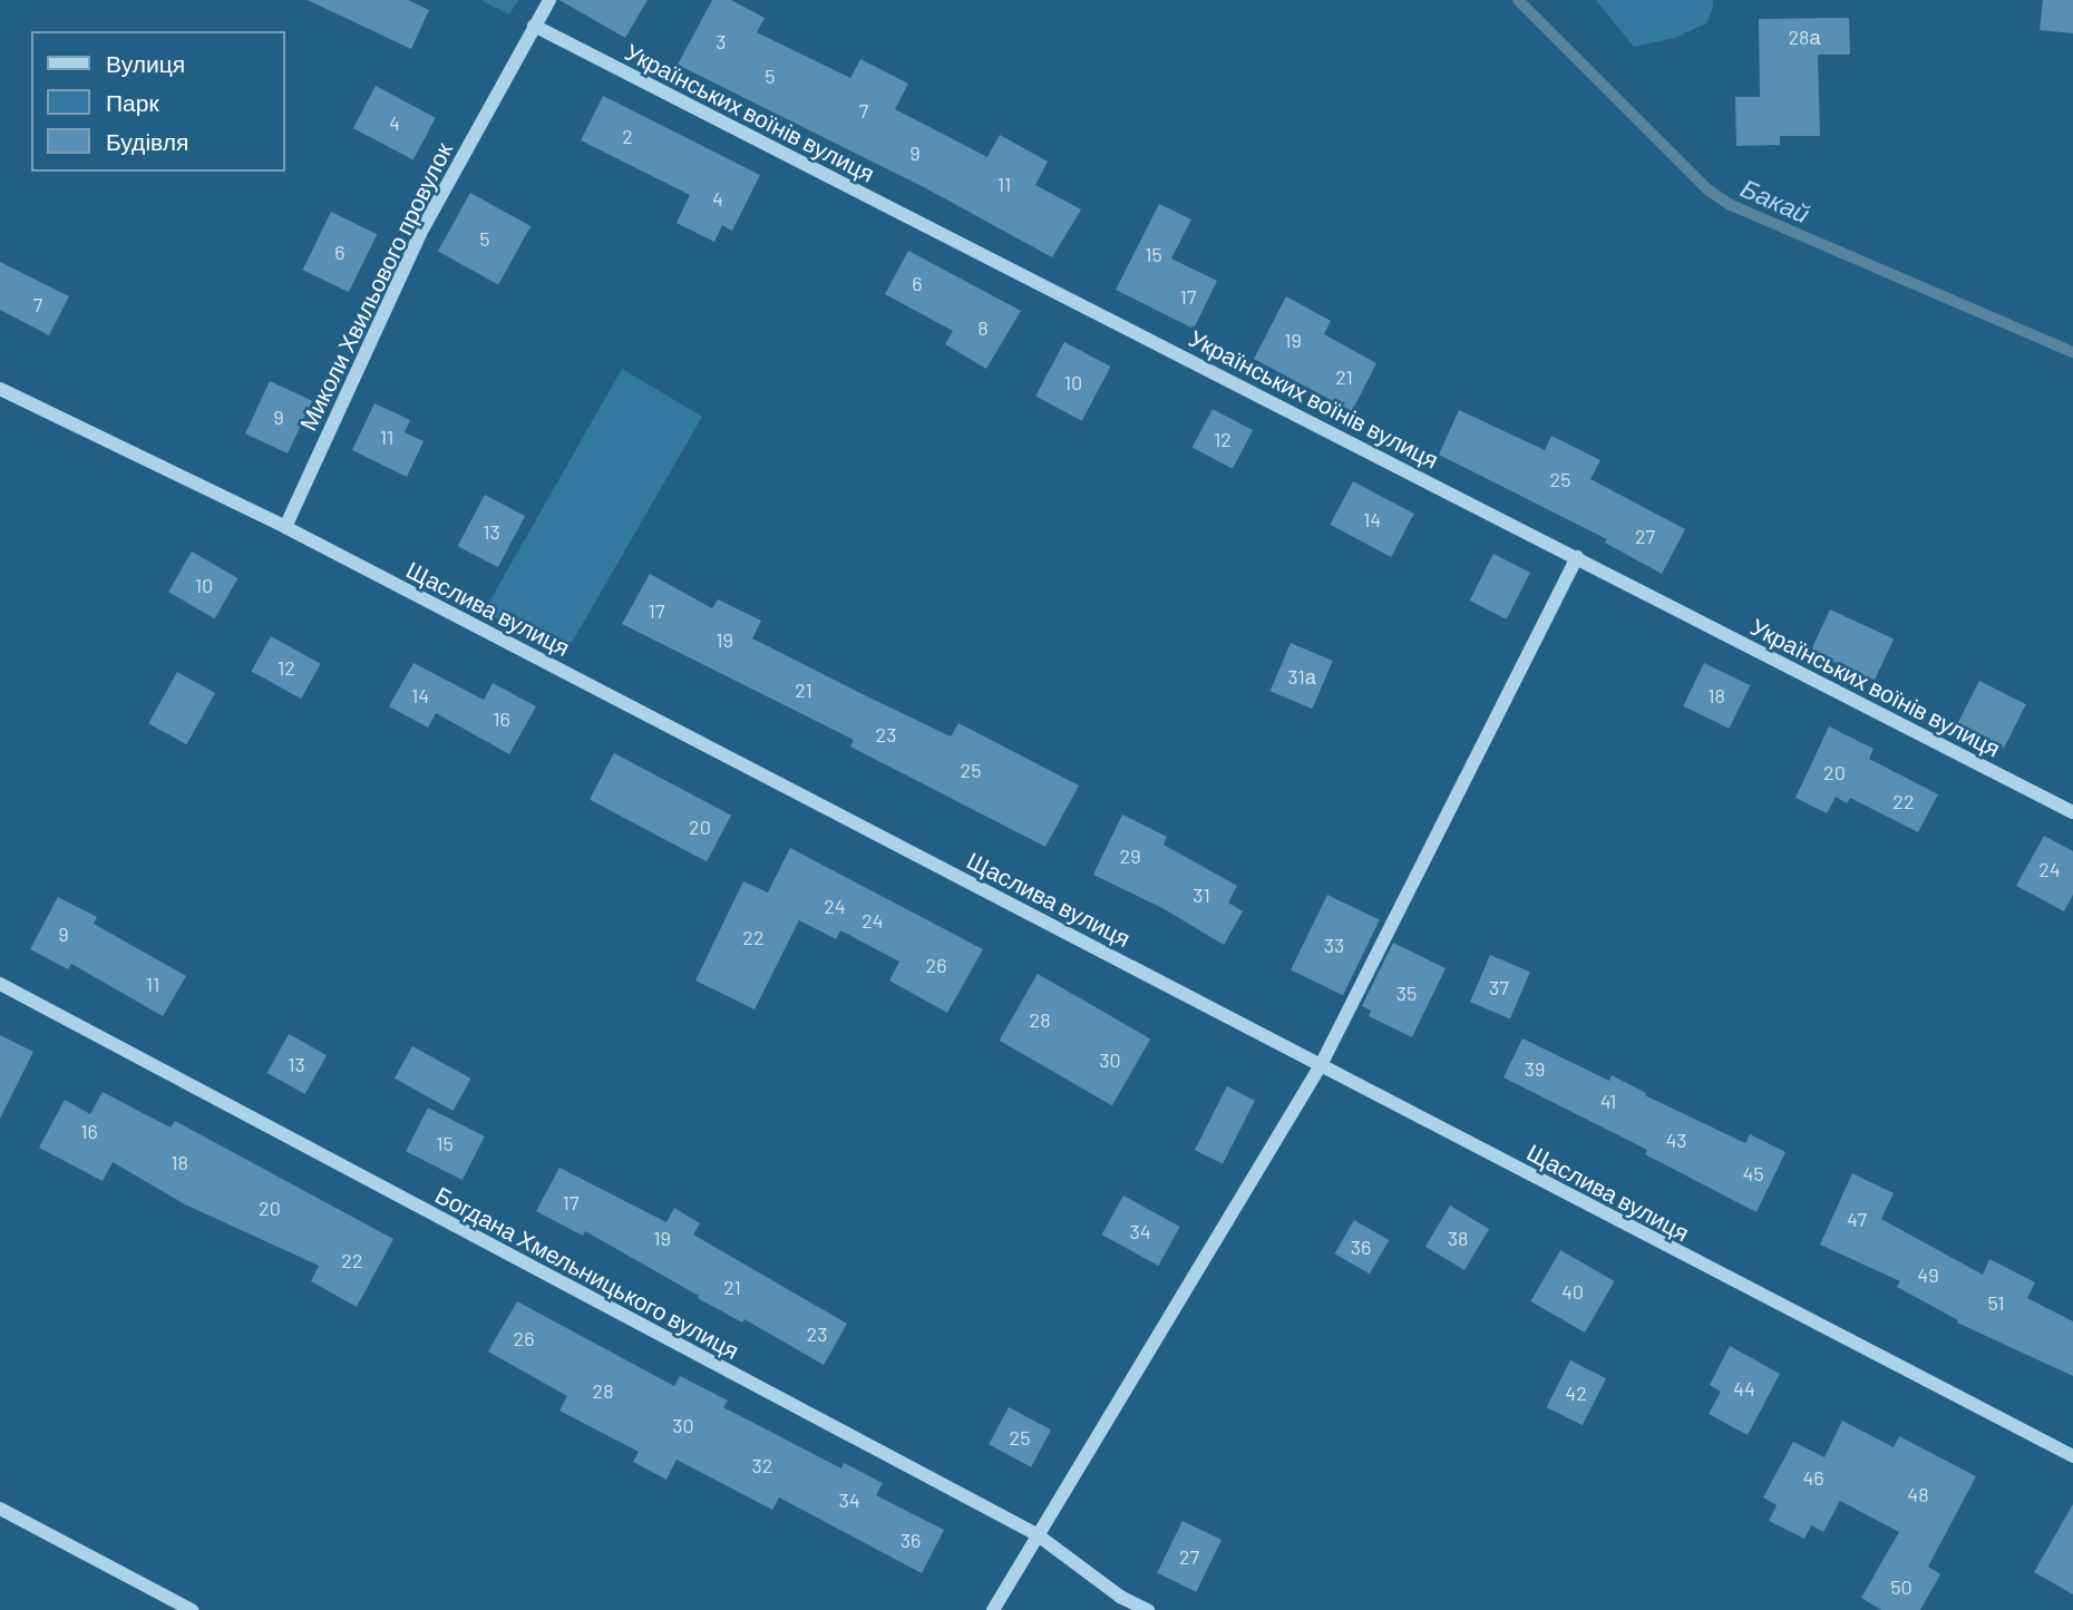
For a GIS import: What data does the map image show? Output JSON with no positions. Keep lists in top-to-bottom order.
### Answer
{
  "streets": {
    "street": [
      "Українських воїнів вулиця",
      "Миколи Хвильового провулок",
      "Щаслива вулиця",
      "Богдана Хмельницького вулиця"
    ]
  },
  "crossings": [
    ["Українських воїнів вулиця", "Миколи Хвильового провулок"],
    ["Миколи Хвильового провулок", "Щаслива вулиця"]
  ],
  "water": ["Бакай"],
  "house_numbers": [
    "28а",
    "3",
    "5",
    "7",
    "4",
    "2",
    "9",
    "11",
    "4",
    "5",
    "6",
    "15",
    "6",
    "17",
    "7",
    "8",
    "19",
    "21",
    "10",
    "9",
    "11",
    "12",
    "25",
    "14",
    "13",
    "27",
    "10",
    "17",
    "19",
    "12",
    "31а",
    "21",
    "14",
    "18",
    "16",
    "23",
    "25",
    "20",
    "22",
    "20",
    "29",
    "24",
    "31",
    "24",
    "24",
    "9",
    "22",
    "33",
    "26",
    "11",
    "37",
    "35",
    "28",
    "30",
    "13",
    "39",
    "41",
    "16",
    "43",
    "15",
    "18",
    "45",
    "17",
    "20",
    "47",
    "34",
    "19",
    "38",
    "36",
    "22",
    "49",
    "21",
    "40",
    "51",
    "23",
    "26",
    "44",
    "28",
    "42",
    "30",
    "25",
    "32",
    "46",
    "48",
    "34",
    "36",
    "27",
    "50"
  ],
  "legend": ["Вулиця", "Парк", "Будівля"]
}
